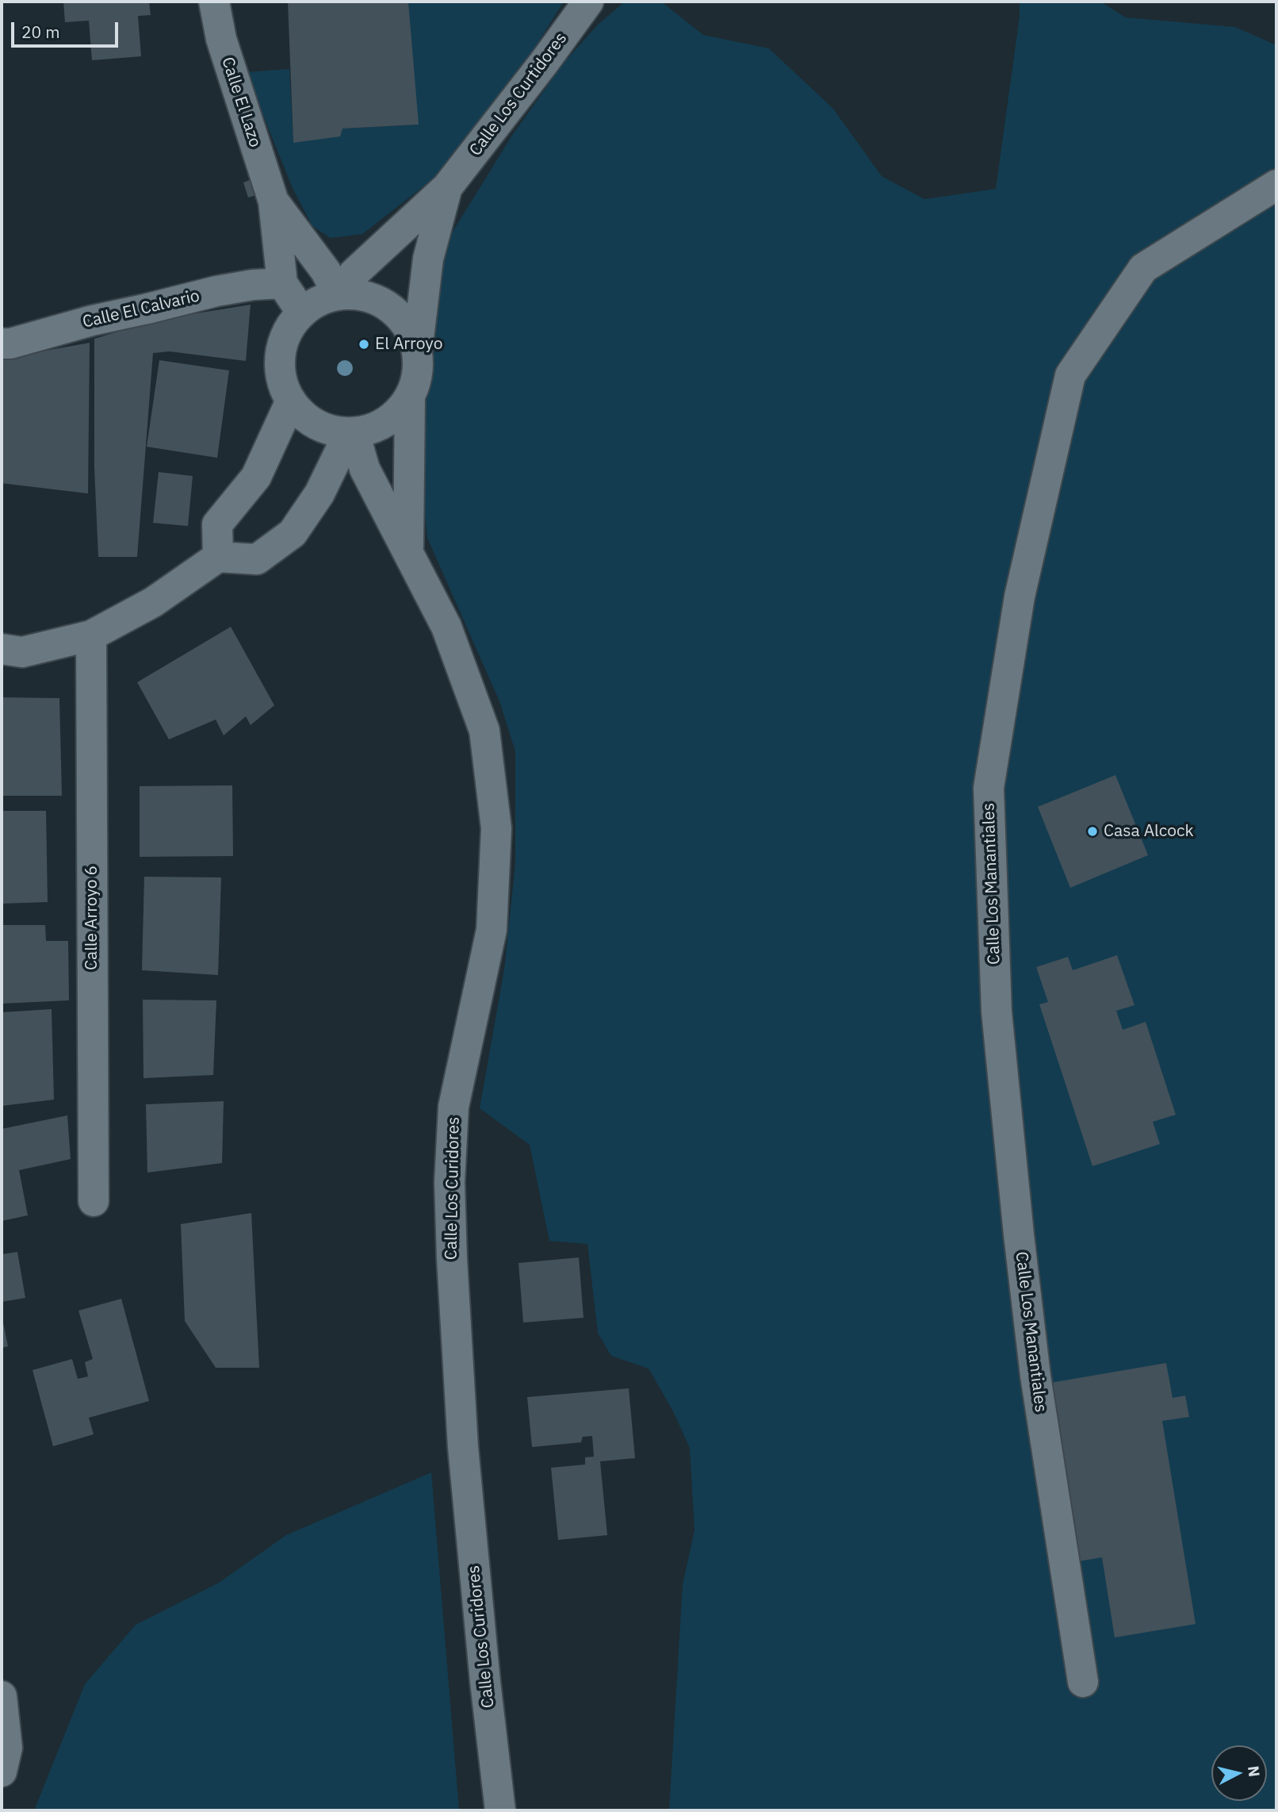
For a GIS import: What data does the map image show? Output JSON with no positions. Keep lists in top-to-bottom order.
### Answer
{
  "streets": {
    "street": [
      "Calle Los Curtidores",
      "Calle El Lazo",
      "Calle El Calvario",
      "Calle Los Manantiales",
      "Calle Arroyo 6",
      "Calle Los Curidores"
    ]
  },
  "crossings": [
    ["Calle Los Curtidores", "Calle El Lazo"],
    ["Calle El Lazo", "Calle El Calvario"]
  ],
  "places": ["El Arroyo", "Casa Alcock"],
  "scale_bar": "20 m",
  "north": "right"
}
